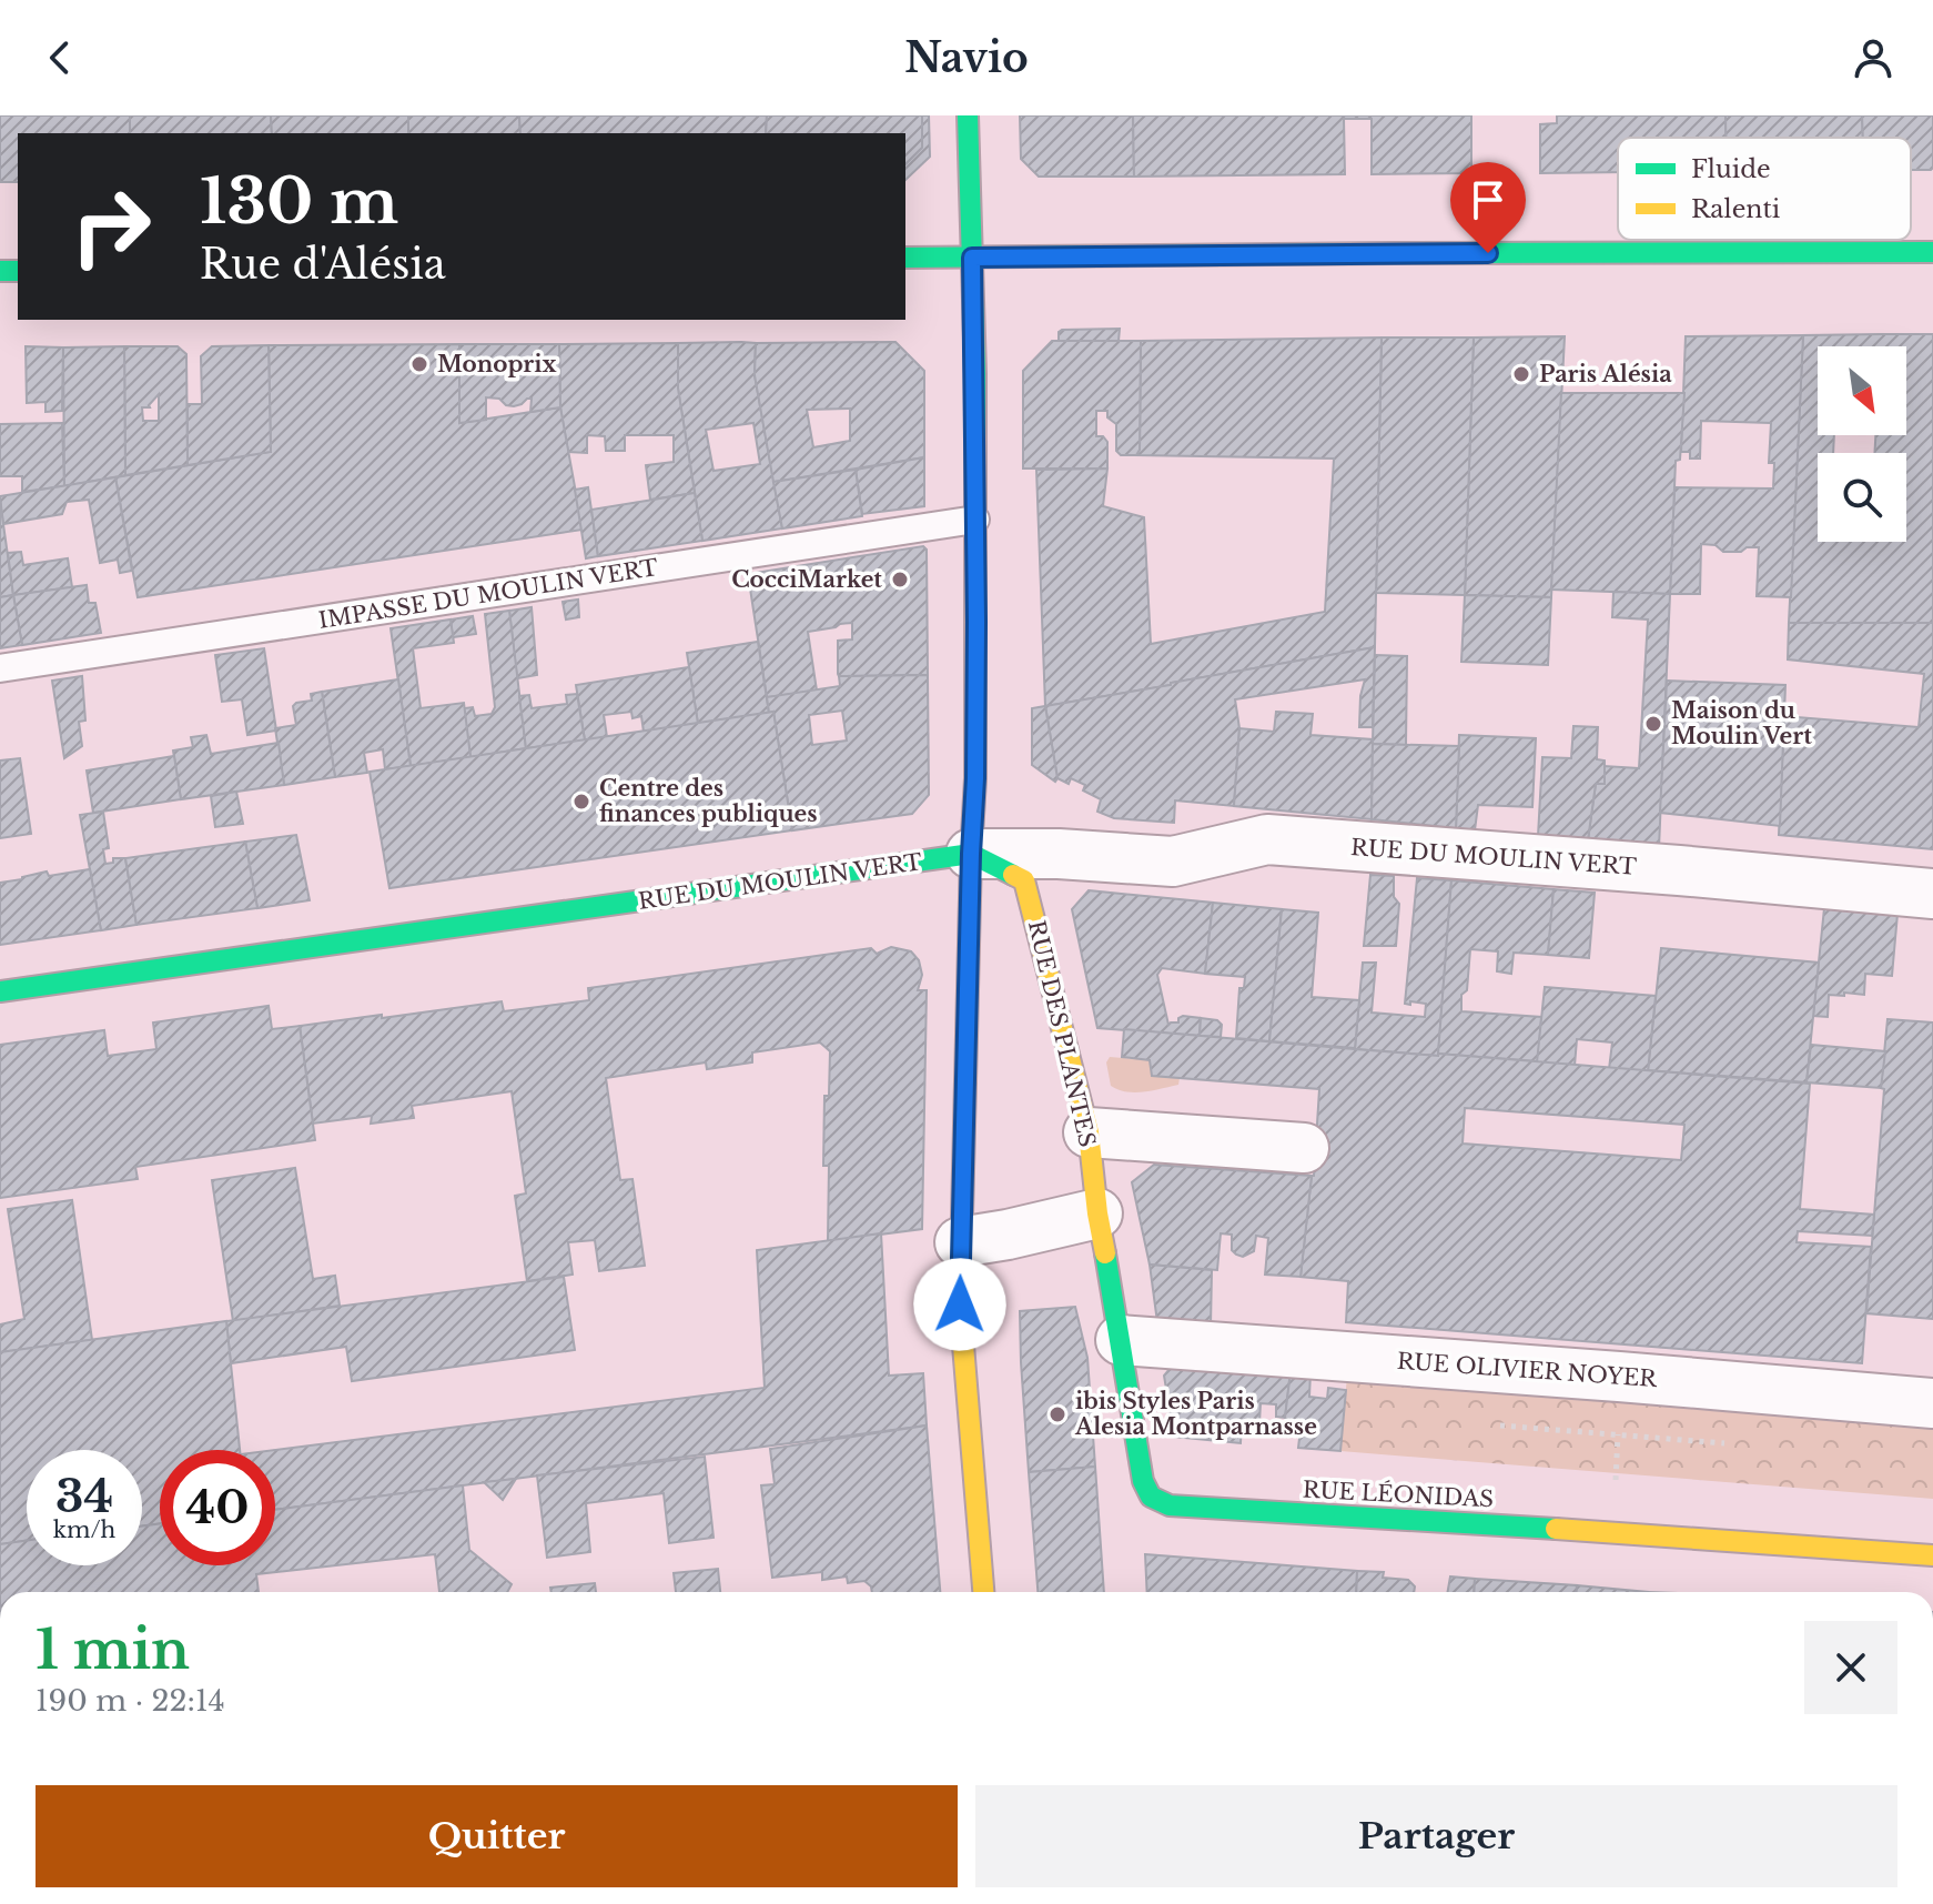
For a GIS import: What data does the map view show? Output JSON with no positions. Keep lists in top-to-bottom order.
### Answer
{
  "streets": {
    "street": [
      "RUE DU MOULIN VERT",
      "RUE DES PLANTES",
      "RUE OLIVIER NOYER",
      "RUE LÉONIDAS"
    ],
    "lane": ["IMPASSE DU MOULIN VERT"]
  },
  "crossings": [
    ["RUE DU MOULIN VERT", "RUE DES PLANTES"],
    ["RUE DES PLANTES", "RUE LÉONIDAS"],
    ["RUE OLIVIER NOYER", "RUE LÉONIDAS"]
  ],
  "places": [
    "Monoprix",
    "Paris Alésia",
    "CocciMarket",
    "Maison du Moulin Vert",
    "Centre des finances publiques",
    "ibis Styles Paris Alesia Montparnasse"
  ],
  "legend": ["Fluide", "Ralenti"],
  "north": "bottom right",
  "page": {
    "header": "Navio",
    "turn": ["130 m", "Rue d'Alésia"],
    "speed": "34 km/h",
    "limit": "40",
    "heading": ["1 min", "190 m · 22:14"],
    "buttons": ["Quitter", "Partager"]
  }
}
